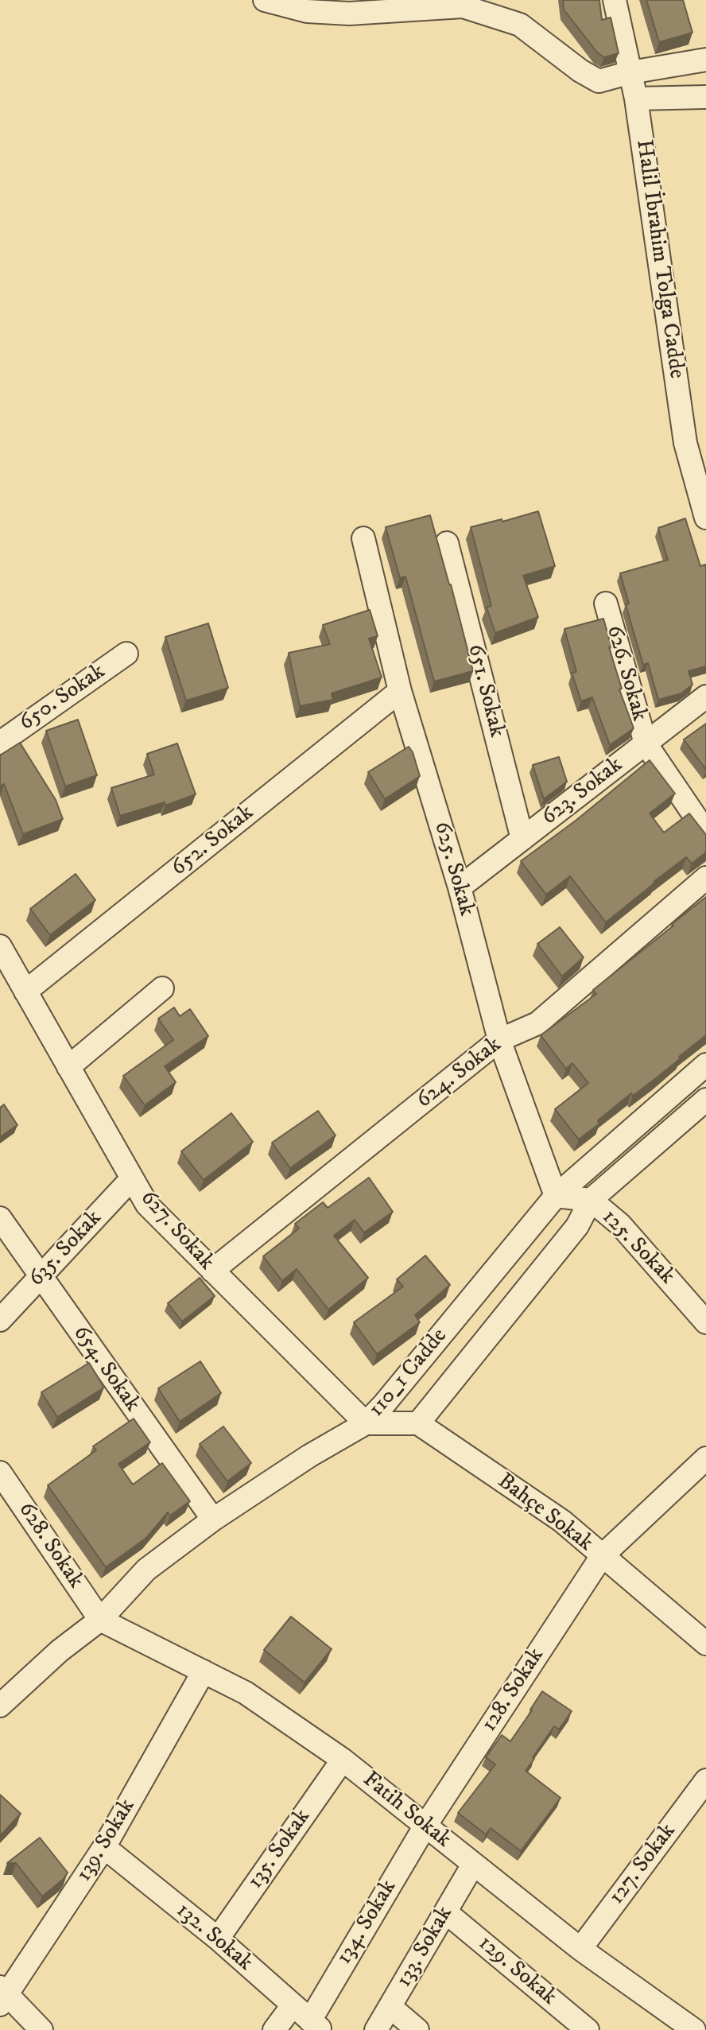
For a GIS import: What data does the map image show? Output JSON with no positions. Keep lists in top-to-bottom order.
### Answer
{
  "streets": {
    "street": [
      "Halil İbrahim Tolga Cadde",
      "626. Sokak",
      "651. Sokak",
      "650. Sokak",
      "623. Sokak",
      "652. Sokak",
      "625. Sokak",
      "624. Sokak",
      "627. Sokak",
      "125. Sokak",
      "635. Sokak",
      "654. Sokak",
      "110_1 Cadde",
      "Bahçe Sokak",
      "628. Sokak",
      "128. Sokak",
      "Fatih Sokak",
      "139. Sokak",
      "135. Sokak",
      "127. Sokak",
      "134. Sokak",
      "132. Sokak",
      "133. Sokak",
      "129. Sokak"
    ]
  },
  "crossings": [
    ["626. Sokak", "623. Sokak"],
    ["651. Sokak", "623. Sokak"],
    ["623. Sokak", "625. Sokak"],
    ["652. Sokak", "625. Sokak"],
    ["652. Sokak", "627. Sokak"],
    ["625. Sokak", "624. Sokak"],
    ["625. Sokak", "125. Sokak"],
    ["625. Sokak", "110_1 Cadde"],
    ["624. Sokak", "627. Sokak"],
    ["627. Sokak", "635. Sokak"],
    ["627. Sokak", "110_1 Cadde"],
    ["125. Sokak", "110_1 Cadde"],
    ["635. Sokak", "654. Sokak"],
    ["654. Sokak", "110_1 Cadde"],
    ["110_1 Cadde", "Bahçe Sokak"],
    ["110_1 Cadde", "628. Sokak"],
    ["110_1 Cadde", "Fatih Sokak"],
    ["Bahçe Sokak", "128. Sokak"],
    ["628. Sokak", "Fatih Sokak"],
    ["128. Sokak", "Fatih Sokak"],
    ["128. Sokak", "134. Sokak"],
    ["Fatih Sokak", "139. Sokak"],
    ["Fatih Sokak", "135. Sokak"],
    ["Fatih Sokak", "127. Sokak"],
    ["Fatih Sokak", "134. Sokak"],
    ["Fatih Sokak", "133. Sokak"],
    ["139. Sokak", "132. Sokak"],
    ["135. Sokak", "132. Sokak"],
    ["134. Sokak", "132. Sokak"],
    ["133. Sokak", "129. Sokak"]
  ]
}
